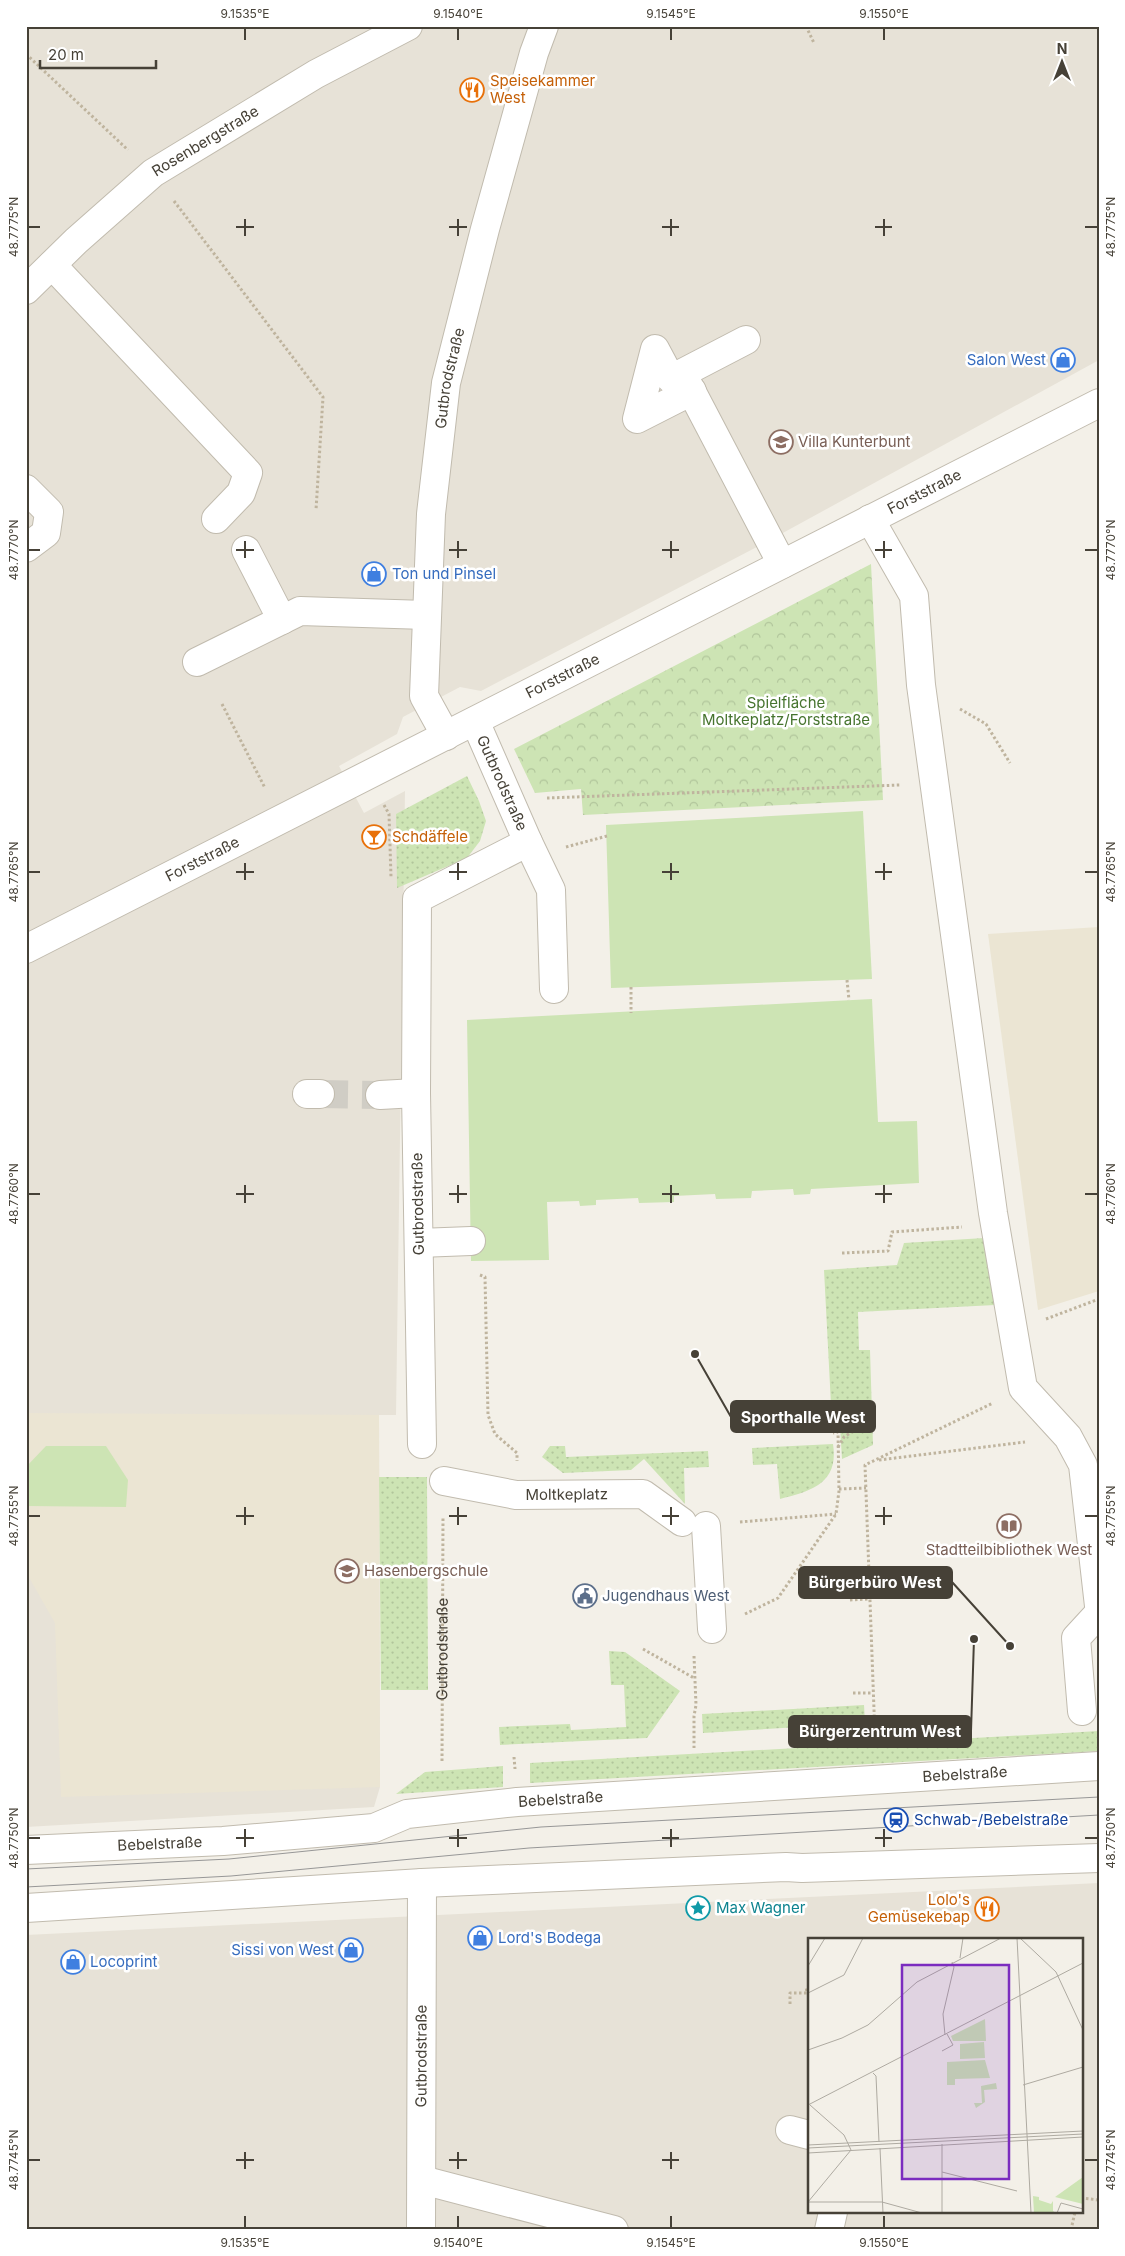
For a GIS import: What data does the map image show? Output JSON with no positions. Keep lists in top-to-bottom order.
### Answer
{
  "streets": {
    "street": [
      "Rosenbergstraße",
      "Gutbrodstraße",
      "Forststraße",
      "Moltkeplatz",
      "Bebelstraße"
    ]
  },
  "crossings": [
    ["Gutbrodstraße", "Forststraße"],
    ["Gutbrodstraße", "Moltkeplatz"]
  ],
  "parks": ["Spielfläche Moltkeplatz/Forststraße"],
  "places": {
    "restaurant": ["Speisekammer West", "Lolo's Gemüsekebap"],
    "shop": [
      "Salon West",
      "Ton und Pinsel",
      "Lord's Bodega",
      "Sissi von West",
      "Locoprint"
    ],
    "school or university": ["Villa Kunterbunt", "Hasenbergschule"],
    "bar": ["Schdäffele"],
    "other": ["Sporthalle West", "Bürgerzentrum West", "Bürgerbüro West"],
    "library": ["Stadtteilbibliothek West"],
    "public building": ["Jugendhaus West"],
    "station": ["Schwab-/Bebelstraße"],
    "place": ["Max Wagner"]
  },
  "scale_bar": "20 m",
  "north": "top",
  "coordinates": [
    "9.1535°E",
    "9.1540°E",
    "9.1545°E",
    "9.1550°E",
    "48.7775°N",
    "48.7770°N",
    "48.7765°N",
    "48.7760°N",
    "48.7755°N",
    "48.7750°N",
    "48.7745°N"
  ]
}
